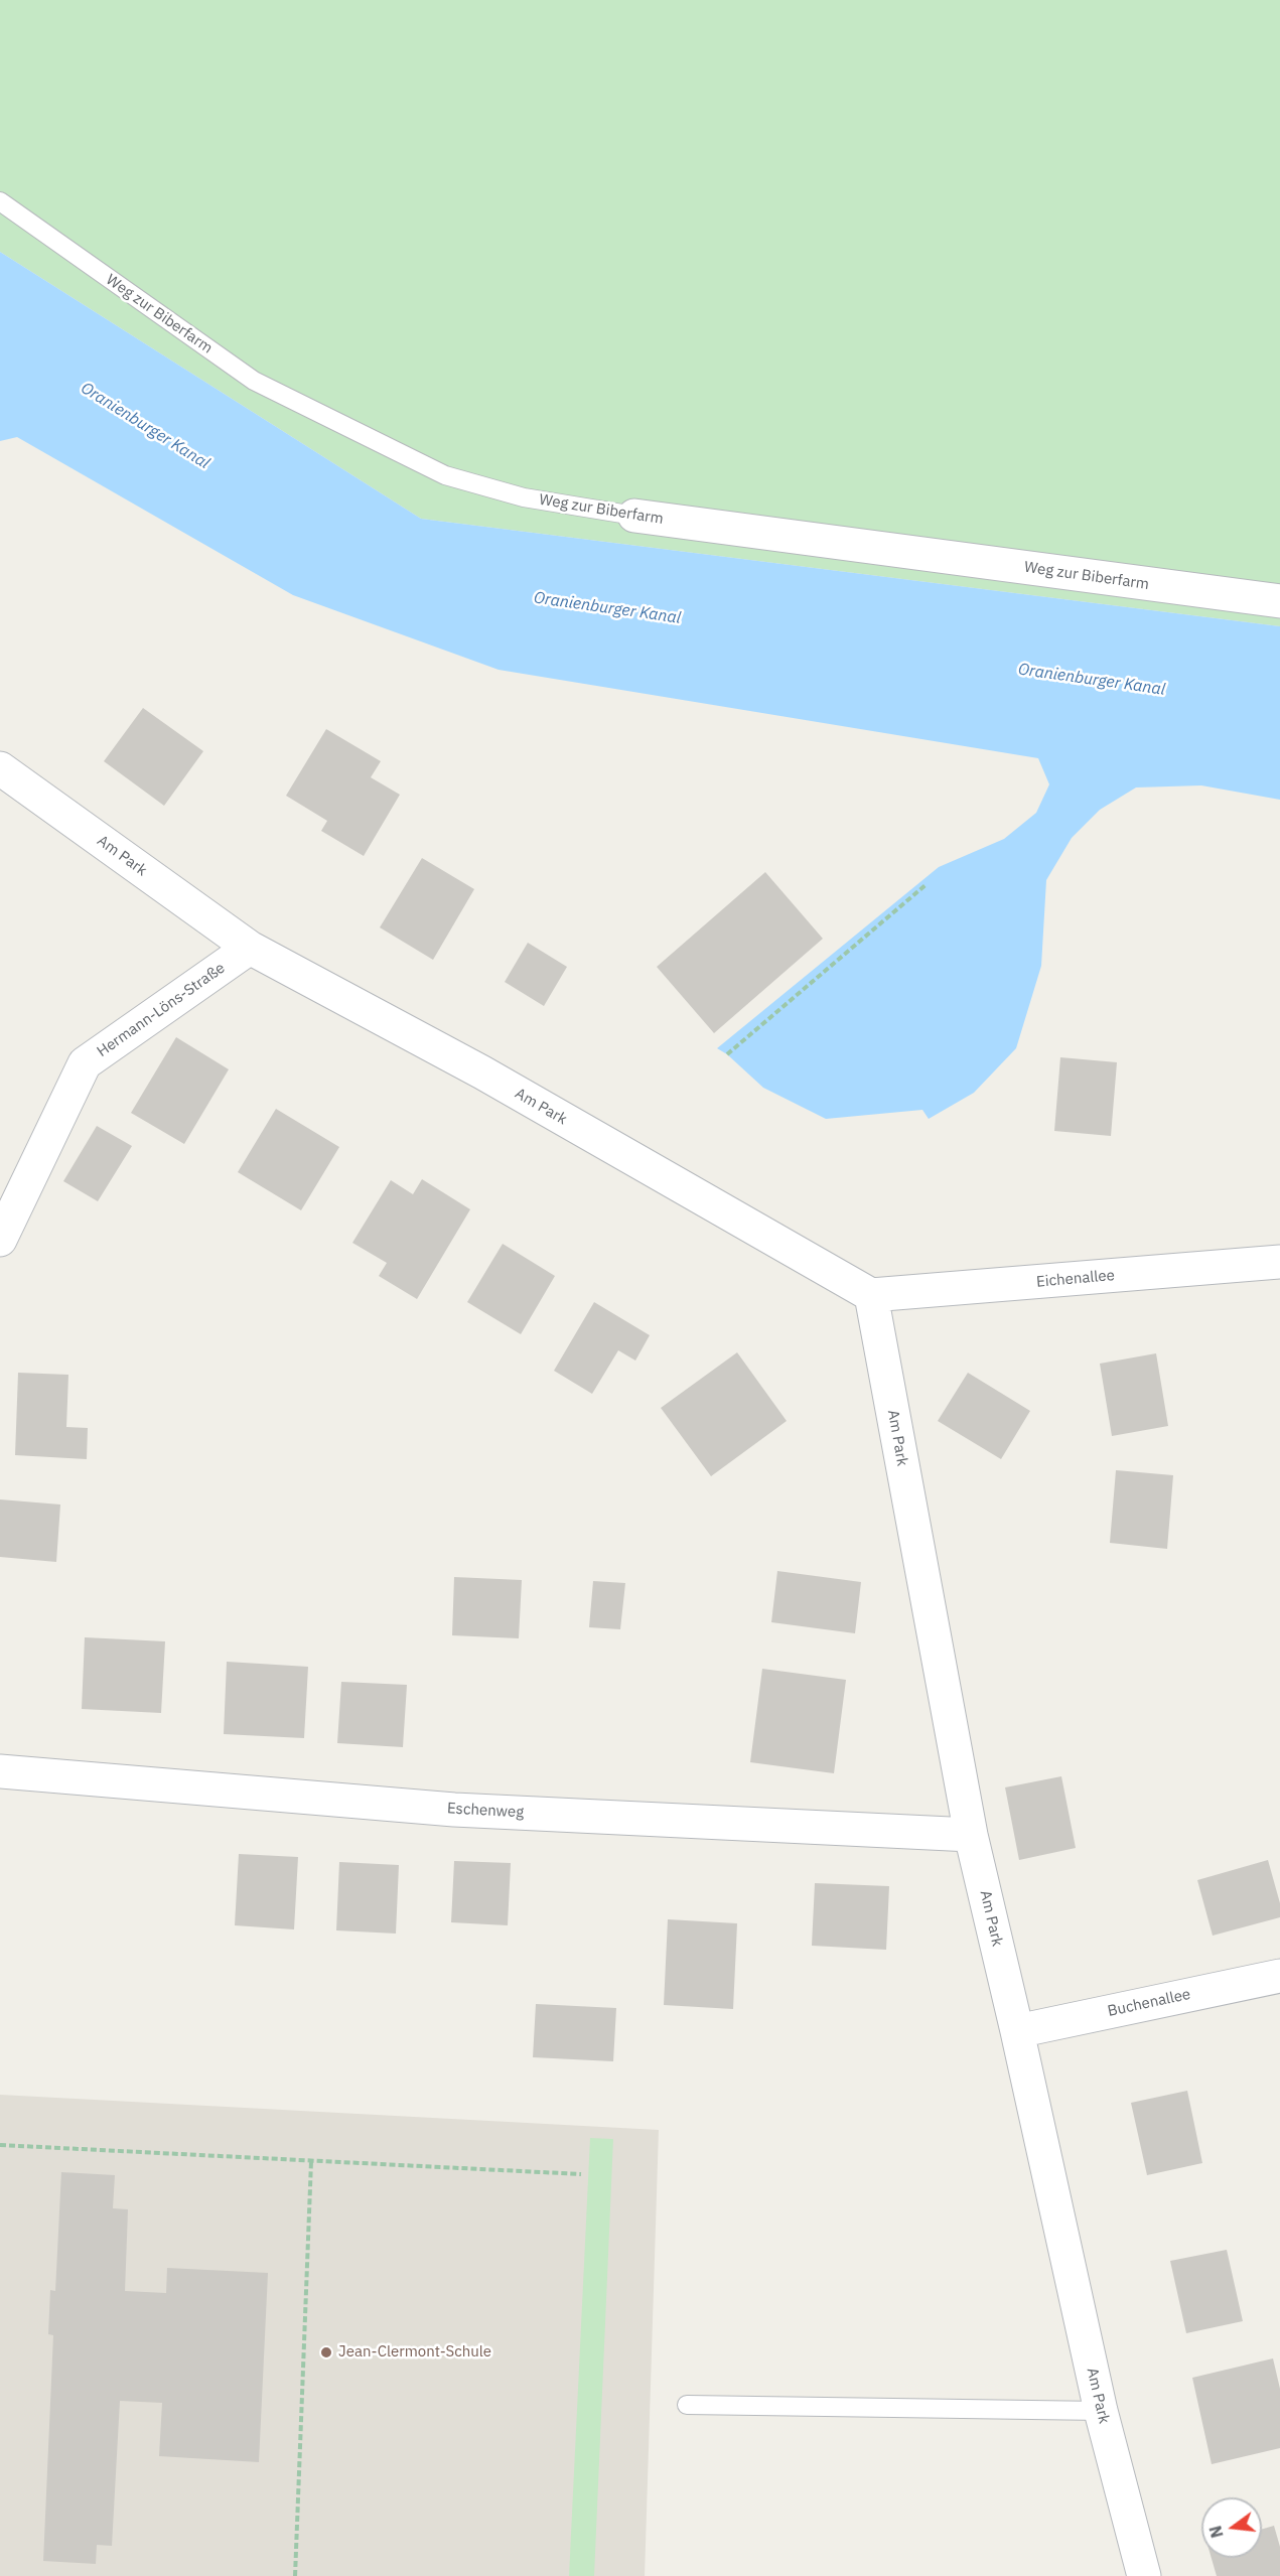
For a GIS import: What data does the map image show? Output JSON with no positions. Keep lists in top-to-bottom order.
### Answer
{
  "streets": {
    "street": [
      "Weg zur Biberfarm",
      "Am Park",
      "Hermann-Löns-Straße",
      "Eichenallee",
      "Eschenweg",
      "Buchenallee"
    ]
  },
  "crossings": [
    ["Am Park", "Hermann-Löns-Straße"],
    ["Am Park", "Eichenallee"],
    ["Am Park", "Eschenweg"],
    ["Am Park", "Buchenallee"]
  ],
  "water": ["Oranienburger Kanal"],
  "places": ["Jean-Clermont-Schule"],
  "north": "left"
}
